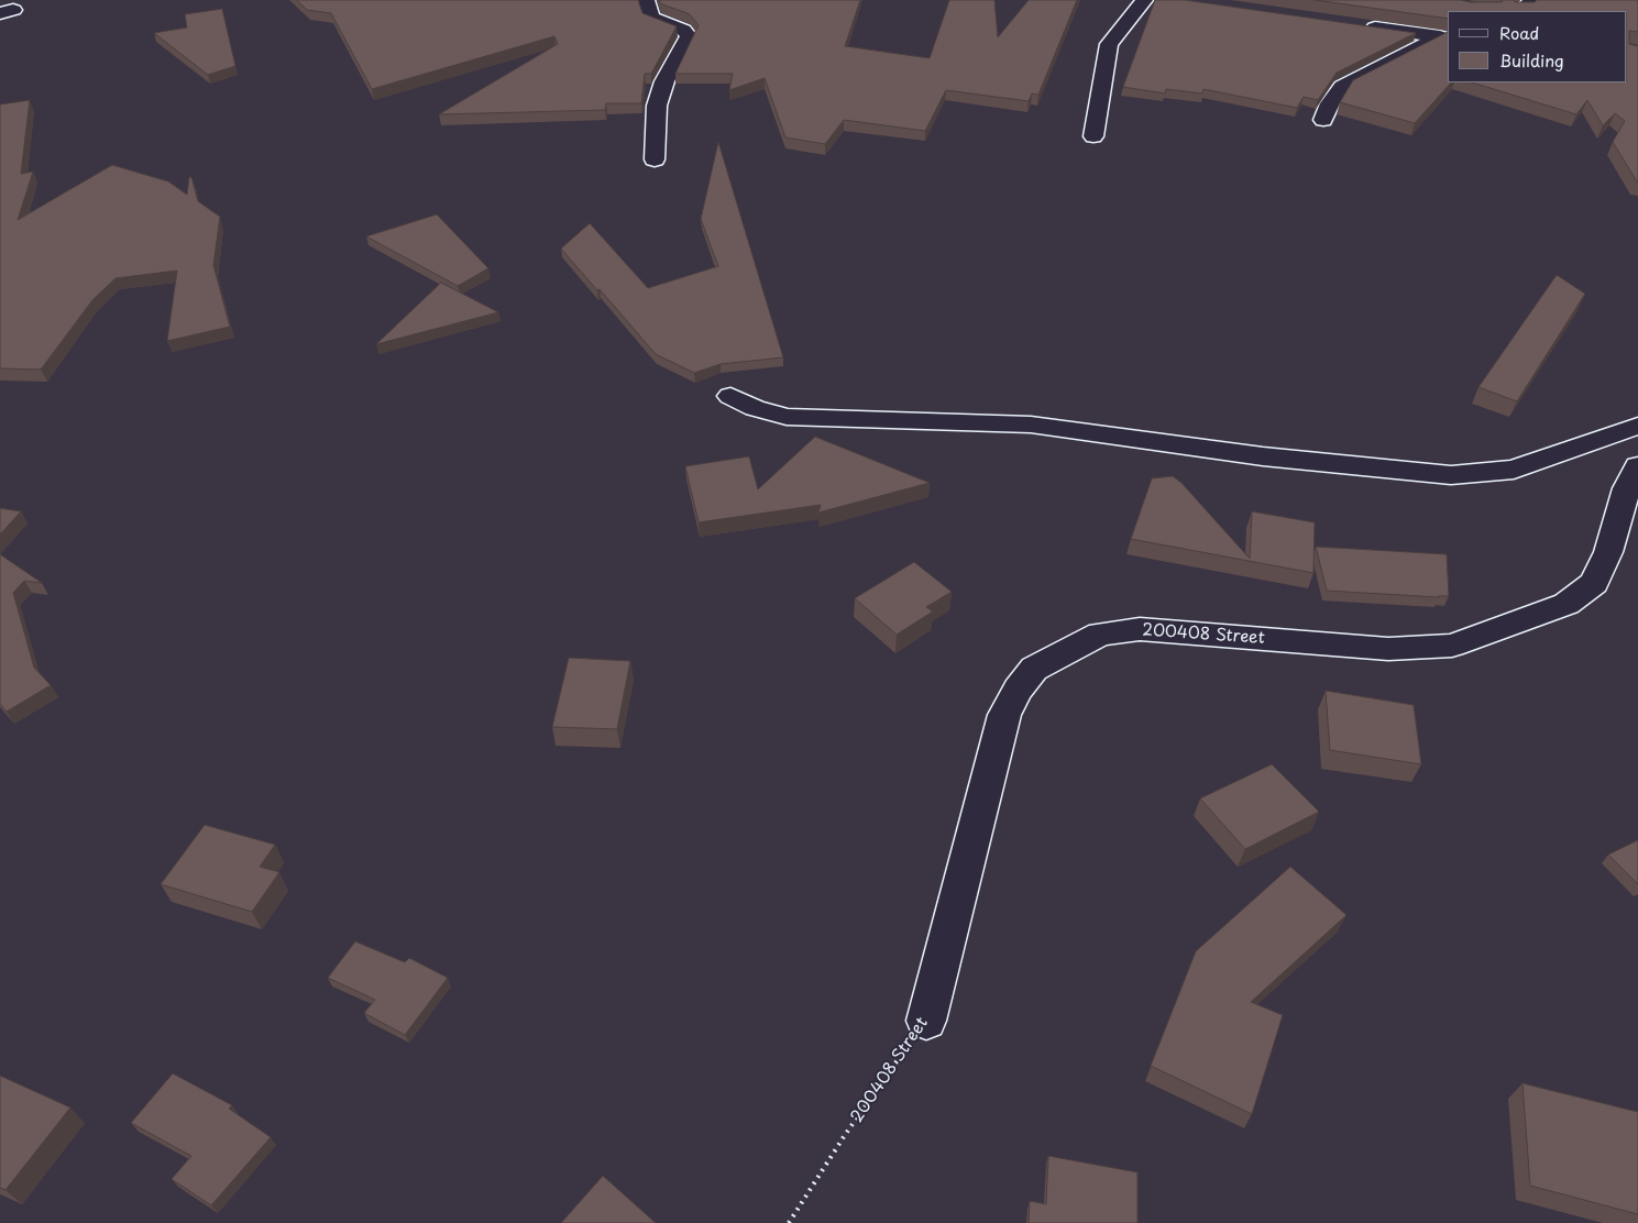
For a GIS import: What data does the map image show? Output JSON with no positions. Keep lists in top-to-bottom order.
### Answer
{
  "streets": {
    "street": ["200408 Street"]
  },
  "legend": ["Road", "Building"]
}
